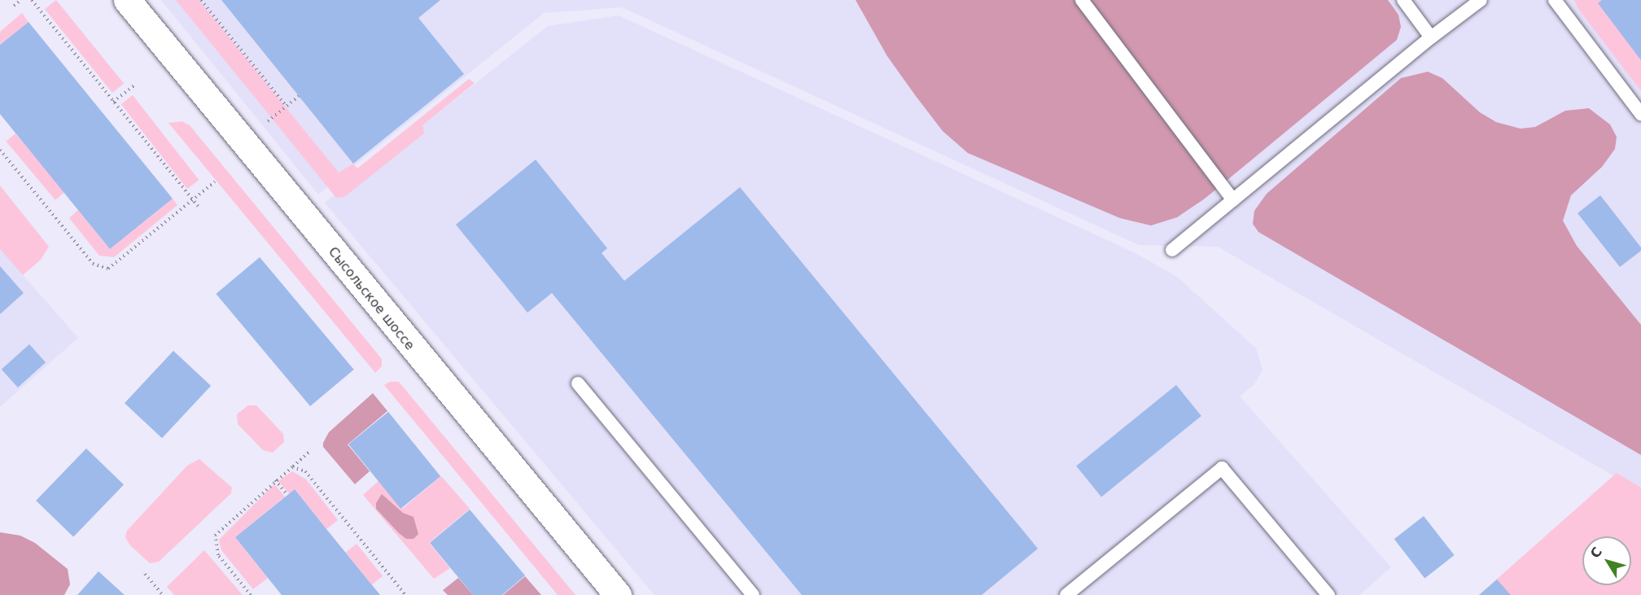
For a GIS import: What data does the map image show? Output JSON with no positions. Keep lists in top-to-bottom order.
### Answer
{
  "streets": {
    "main road": ["Сысольское шоссе"]
  },
  "north": "top left"
}
